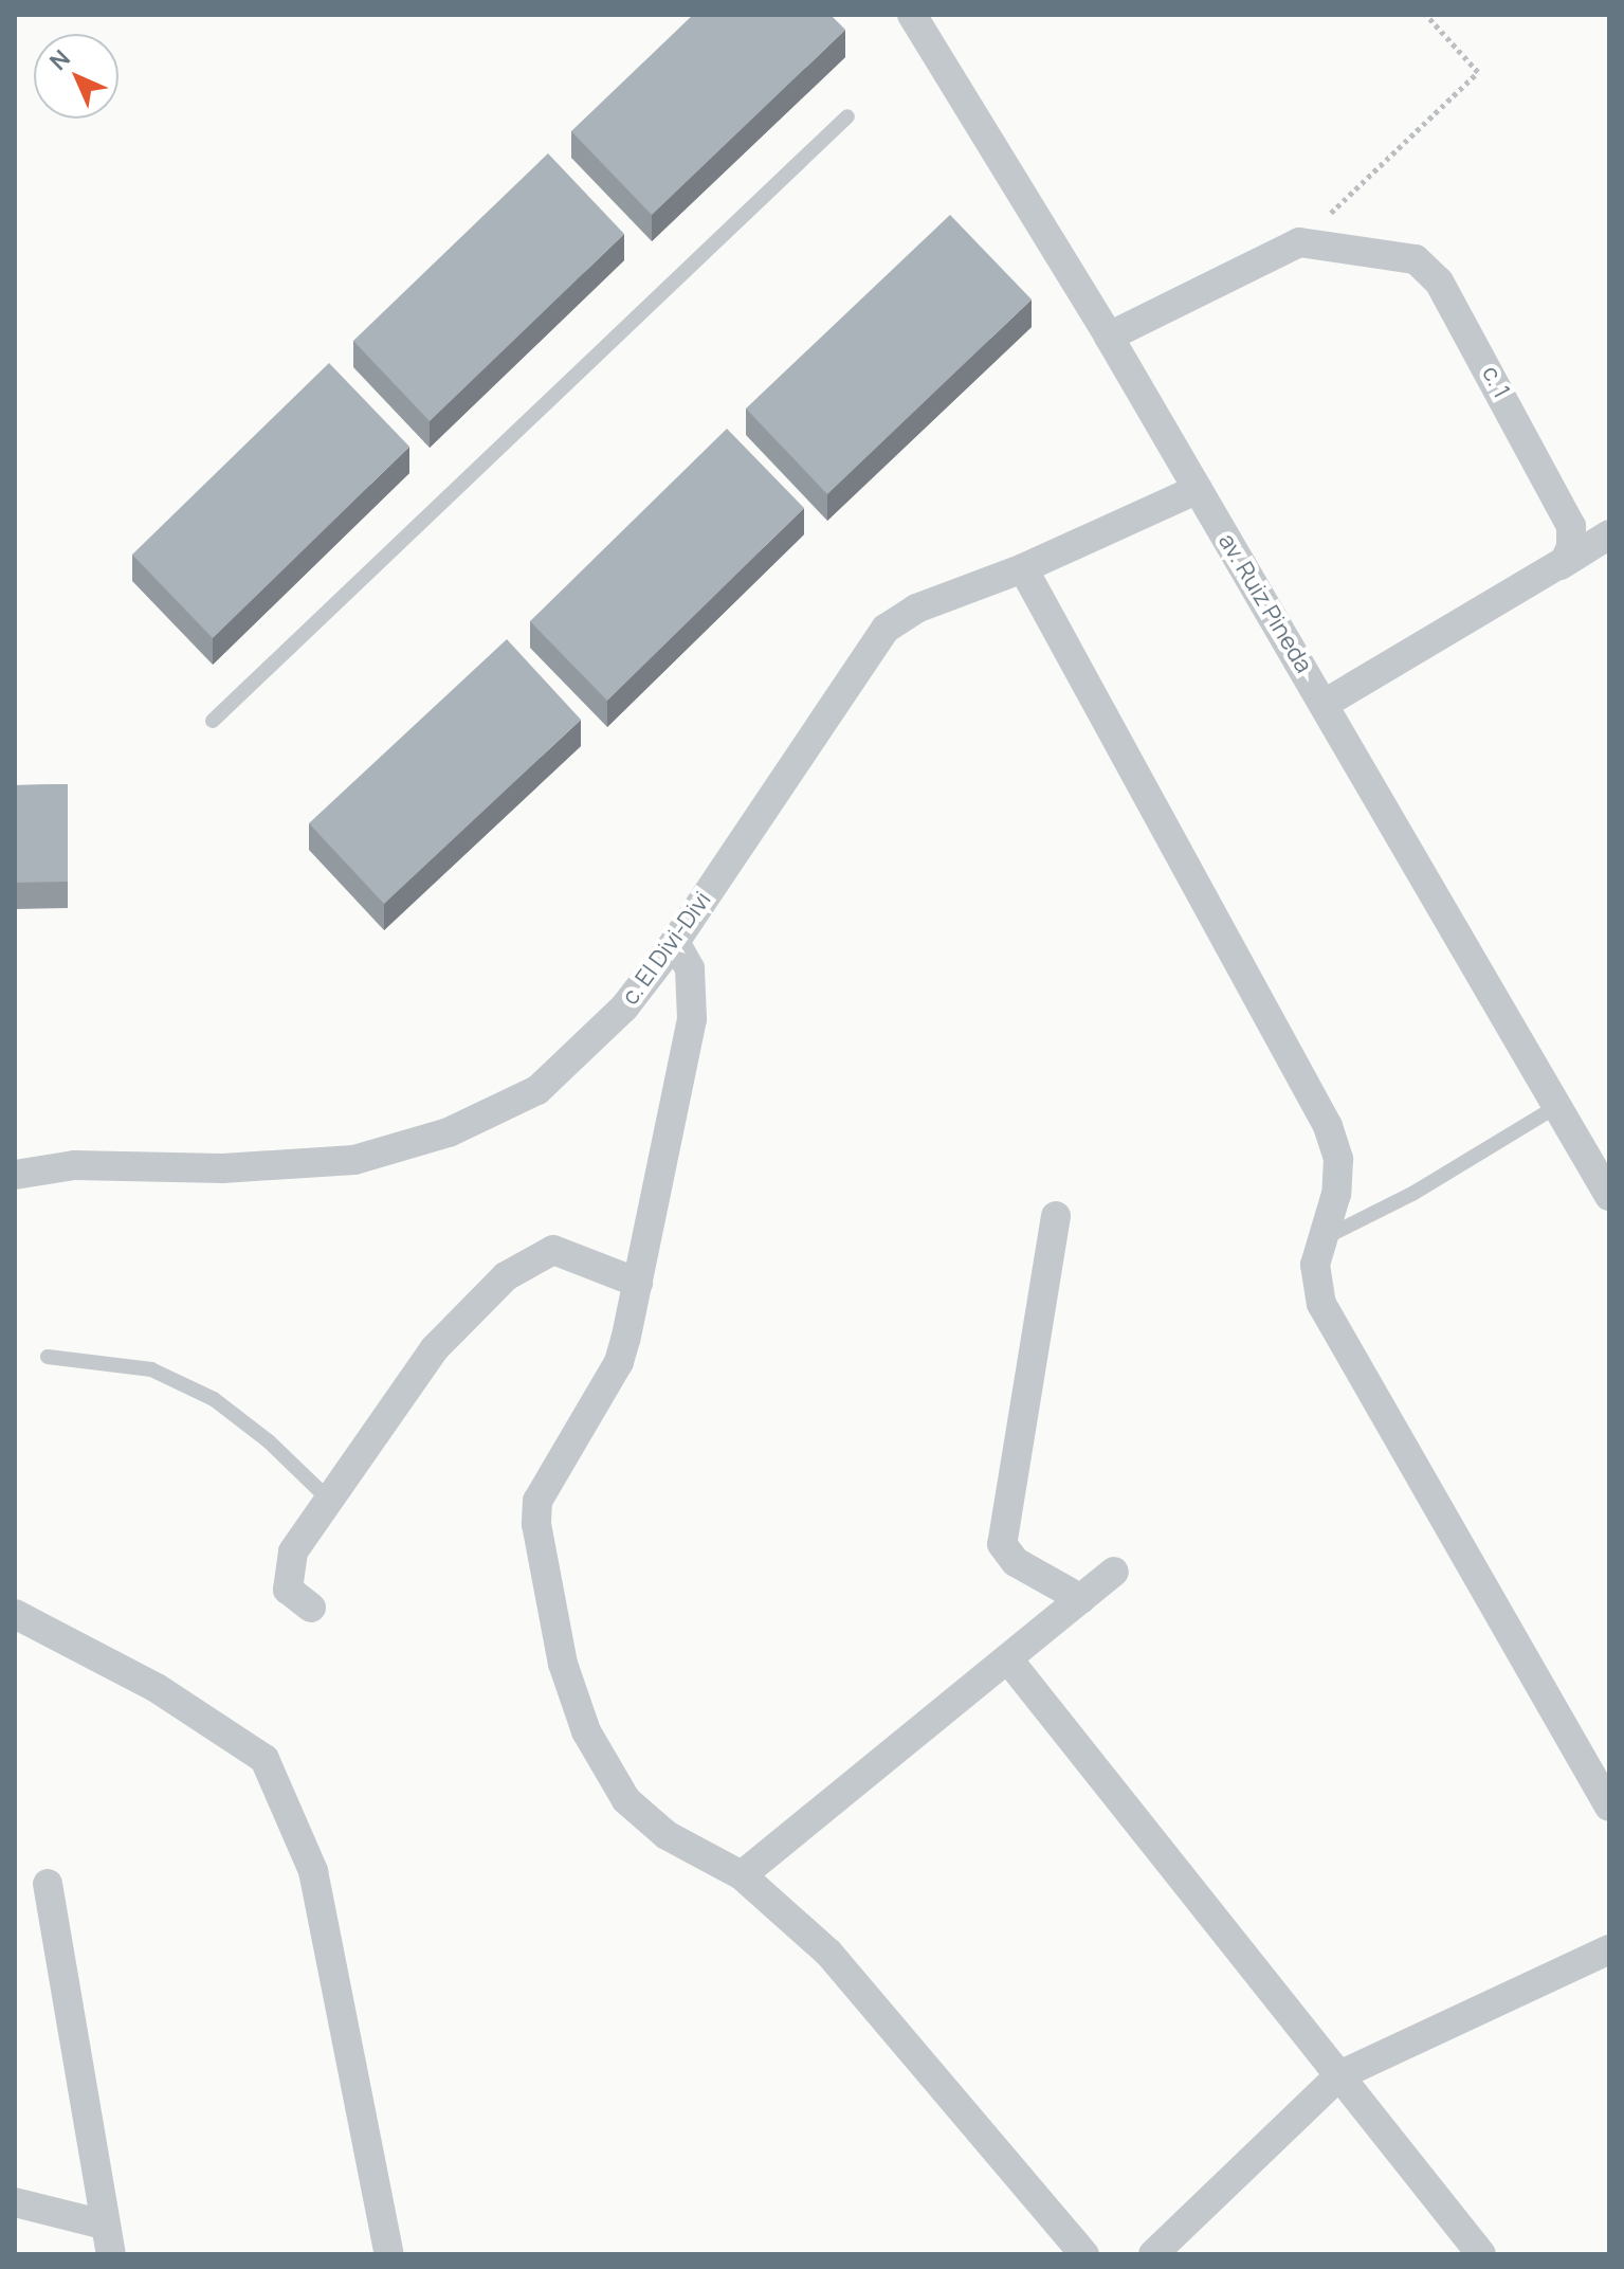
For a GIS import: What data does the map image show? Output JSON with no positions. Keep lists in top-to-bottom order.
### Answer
{
  "streets": {
    "street": ["c. 1", "av. Ruiz Pineda", "c. El Divi-Divi"]
  },
  "crossings": [
    ["av. Ruiz Pineda", "c. El Divi-Divi"]
  ],
  "north": "top left"
}
